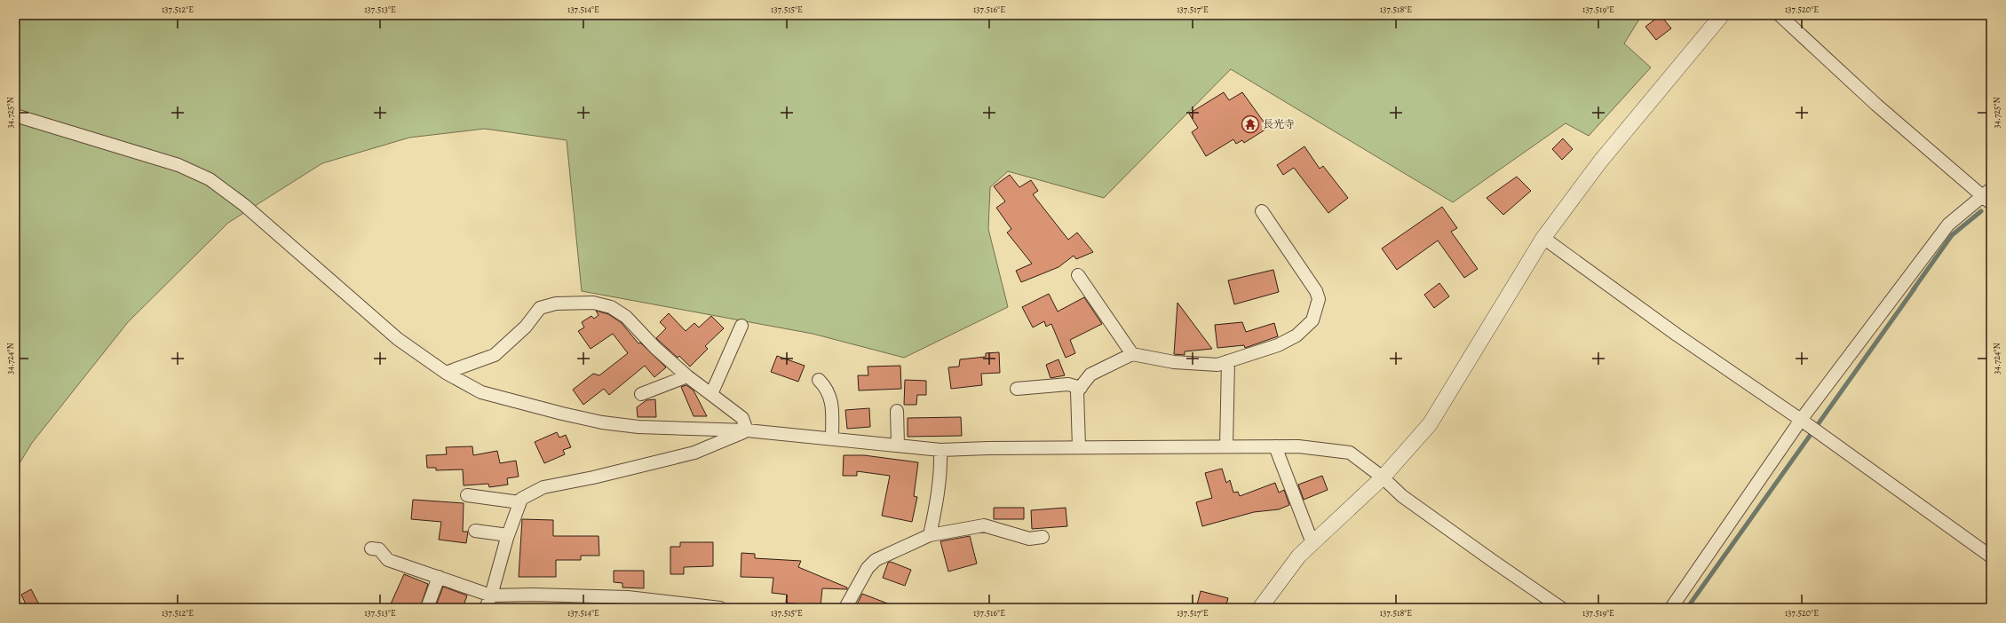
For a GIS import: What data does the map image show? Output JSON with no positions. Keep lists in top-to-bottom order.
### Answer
{
  "places": {
    "temple": ["長光寺"]
  },
  "coordinates": [
    "137.512°E",
    "137.513°E",
    "137.514°E",
    "137.515°E",
    "137.516°E",
    "137.517°E",
    "137.518°E",
    "137.519°E",
    "137.520°E",
    "34.725°N",
    "34.724°N"
  ]
}
